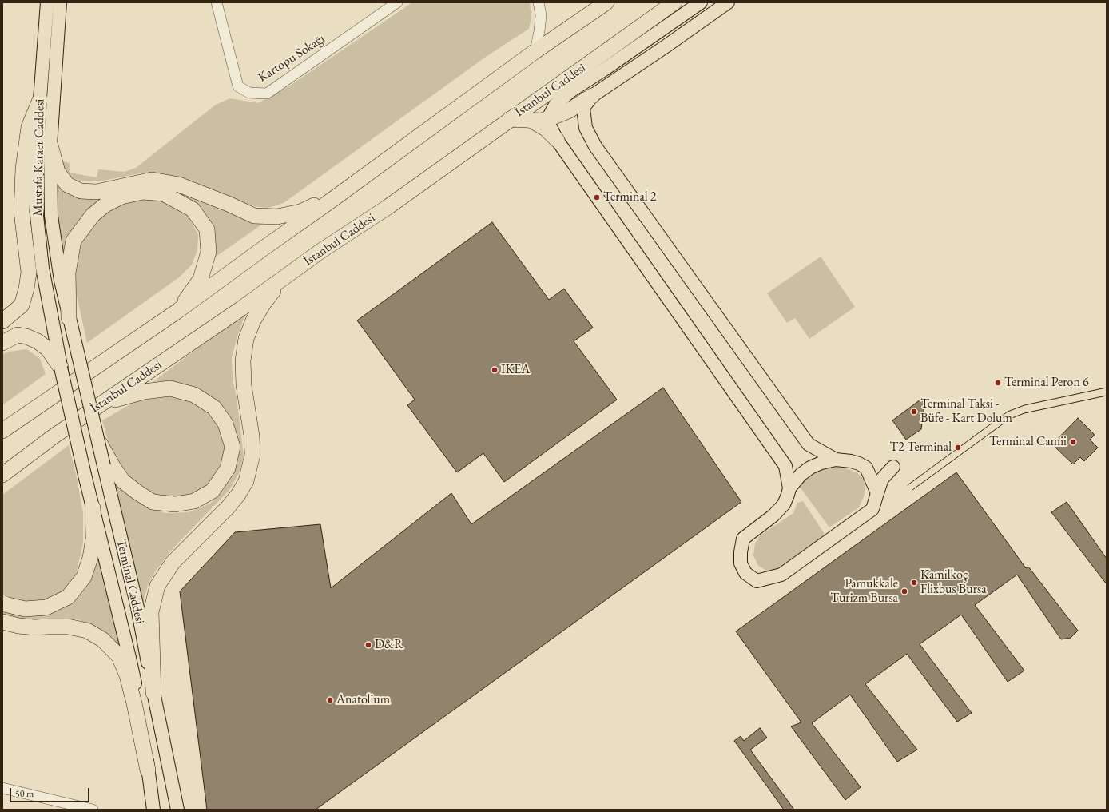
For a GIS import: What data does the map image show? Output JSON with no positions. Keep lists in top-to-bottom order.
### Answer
{
  "streets": {
    "highway": ["İstanbul Caddesi"],
    "main road": ["Mustafa Karaer Caddesi", "Terminal Caddesi"],
    "street": ["Kartopu Sokağı"]
  },
  "crossings": [
    ["Mustafa Karaer Caddesi", "Terminal Caddesi"]
  ],
  "places": [
    "Terminal 2",
    "IKEA",
    "Terminal Peron 6",
    "Terminal Taksi - Büfe - Kart Dolum",
    "Terminal Camii",
    "T2-Terminal",
    "Kamilkoç Flixbus Bursa",
    "Pamukkale Turizm Bursa",
    "D&R",
    "Anatolium"
  ],
  "scale_bar": "50 m"
}
